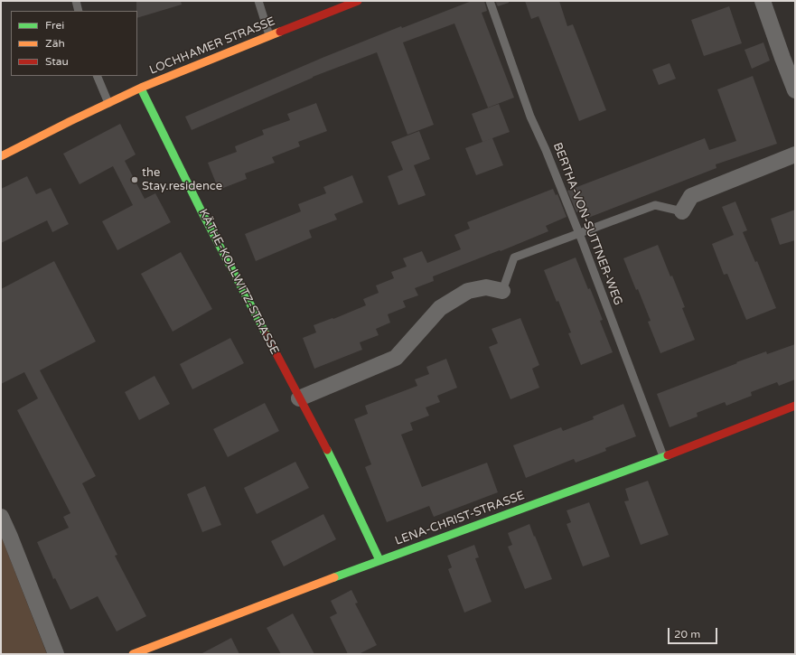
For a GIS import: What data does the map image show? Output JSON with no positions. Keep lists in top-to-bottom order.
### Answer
{
  "streets": {
    "street": ["LOCHHAMER STRASSE", "KÄTHE-KOLLWITZ-STRASSE", "LENA-CHRIST-STRASSE"],
    "lane": ["BERTHA-VON-SUTTNER-WEG"]
  },
  "crossings": [
    ["LOCHHAMER STRASSE", "KÄTHE-KOLLWITZ-STRASSE"],
    ["BERTHA-VON-SUTTNER-WEG", "LENA-CHRIST-STRASSE"],
    ["KÄTHE-KOLLWITZ-STRASSE", "LENA-CHRIST-STRASSE"]
  ],
  "places": ["the Stay.residence"],
  "legend": ["Frei", "Zäh", "Stau"],
  "scale_bar": "20 m"
}
